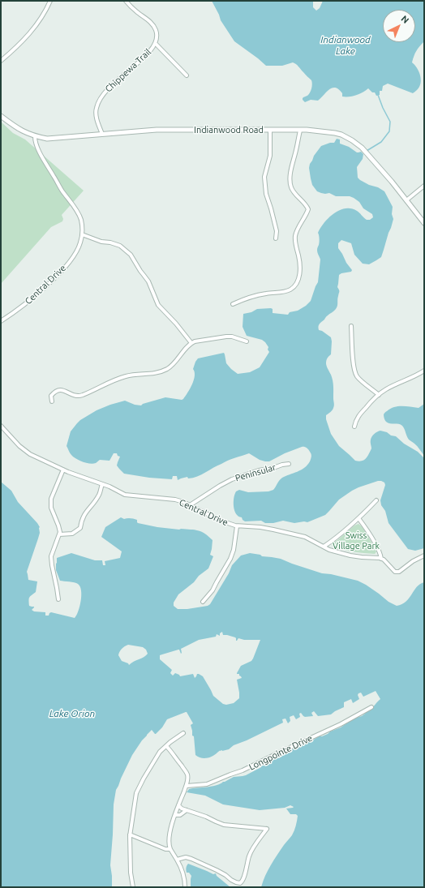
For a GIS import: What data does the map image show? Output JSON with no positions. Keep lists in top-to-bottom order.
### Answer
{
  "streets": {
    "street": [
      "Chippewa Trail",
      "Indianwood Road",
      "Central Drive",
      "Peninsular",
      "Longpointe Drive"
    ]
  },
  "crossings": [
    ["Chippewa Trail", "Indianwood Road"],
    ["Indianwood Road", "Central Drive"],
    ["Central Drive", "Peninsular"]
  ],
  "water": ["Indianwood Lake", "Lake Orion"],
  "parks": ["Swiss Village Park"],
  "north": "top right"
}
